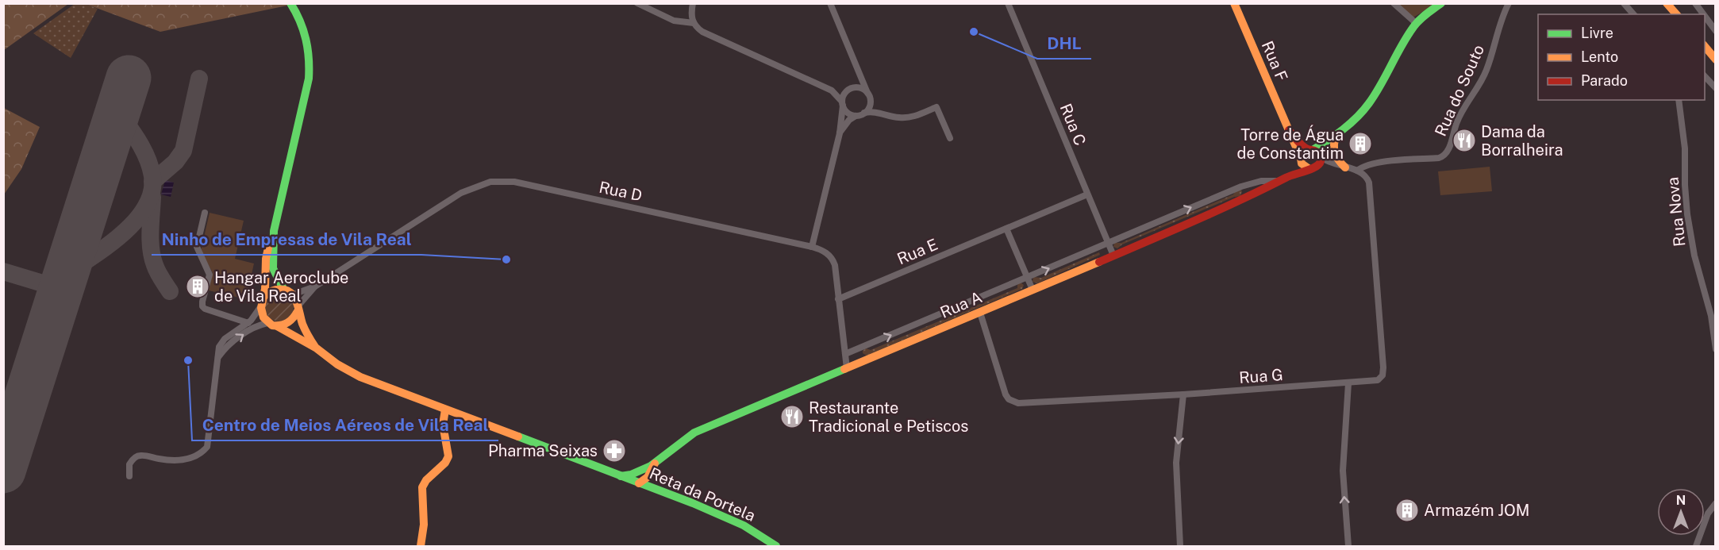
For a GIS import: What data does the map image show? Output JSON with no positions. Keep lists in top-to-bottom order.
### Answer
{
  "streets": {
    "street": [
      "Rua F",
      "Rua do Souto",
      "Rua C",
      "Rua D",
      "Rua Nova",
      "Rua E",
      "Rua A",
      "Rua G",
      "Reta da Portela"
    ]
  },
  "crossings": [
    ["Rua F", "Rua A"],
    ["Rua do Souto", "Rua G"],
    ["Rua C", "Rua E"],
    ["Rua C", "Rua A"],
    ["Rua D", "Rua E"],
    ["Rua D", "Rua A"],
    ["Rua A", "Rua G"]
  ],
  "places": {
    "other": ["DHL", "Ninho de Empresas de Vila Real", "Centro de Meios Aéreos de Vila Real"],
    "restaurant": ["Dama da Borralheira", "Restaurante Tradicional e Petiscos"],
    "building": ["Torre de Água de Constantim", "Hangar Aeroclube de Vila Real", "Armazém JOM"],
    "pharmacy": ["Pharma Seixas"]
  },
  "legend": ["Livre", "Lento", "Parado"],
  "north": "top"
}
